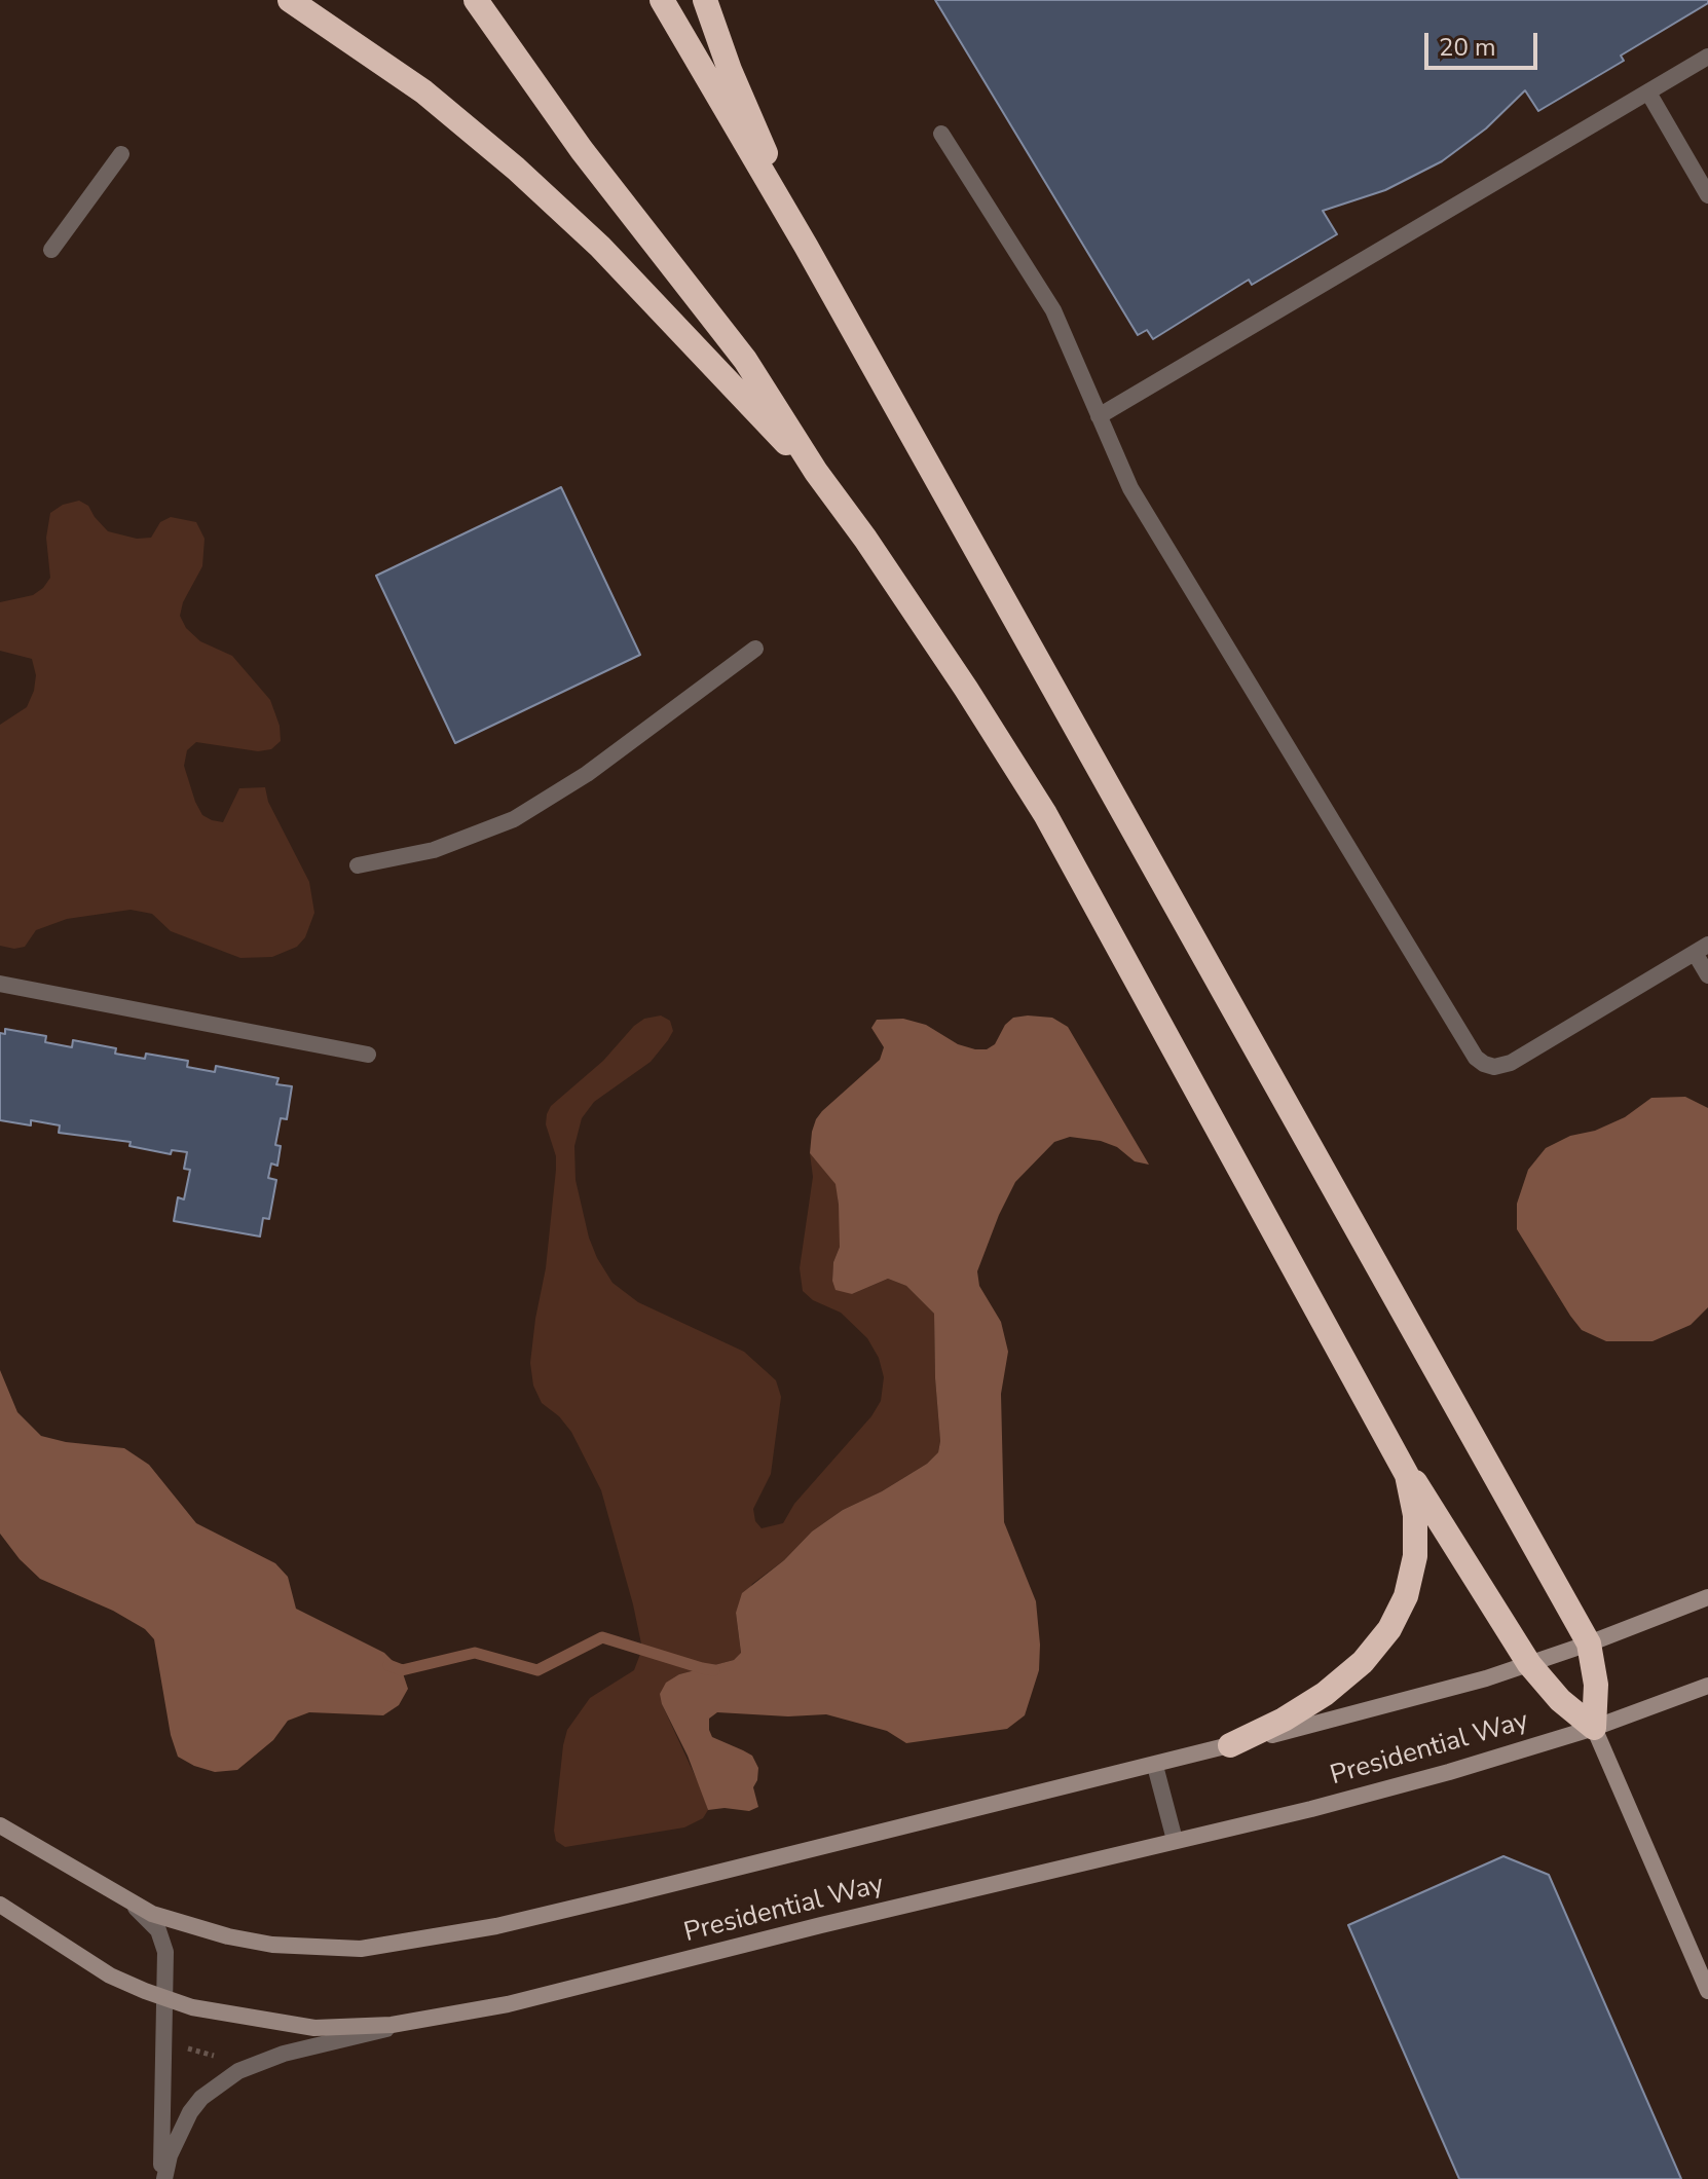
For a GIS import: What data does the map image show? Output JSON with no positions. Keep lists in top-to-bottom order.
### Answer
{
  "streets": {
    "street": ["Presidential Way"]
  },
  "scale_bar": "20 m"
}
